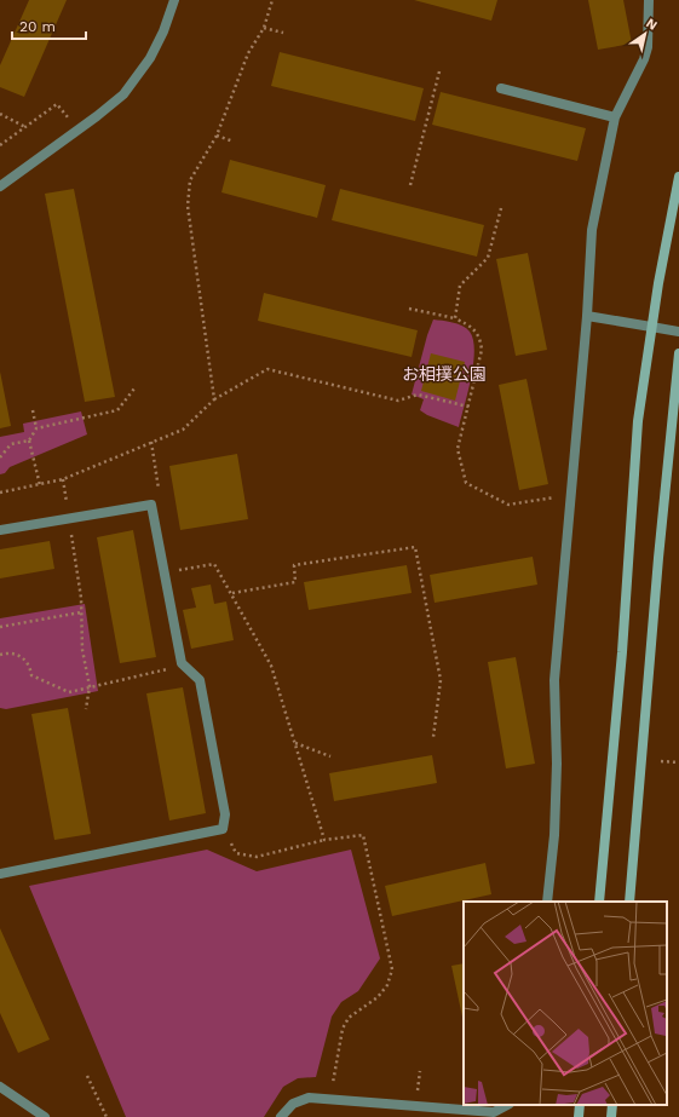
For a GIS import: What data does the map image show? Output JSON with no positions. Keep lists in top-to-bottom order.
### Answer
{
  "parks": ["お相撲公園"],
  "scale_bar": "20 m",
  "north": "top right"
}
